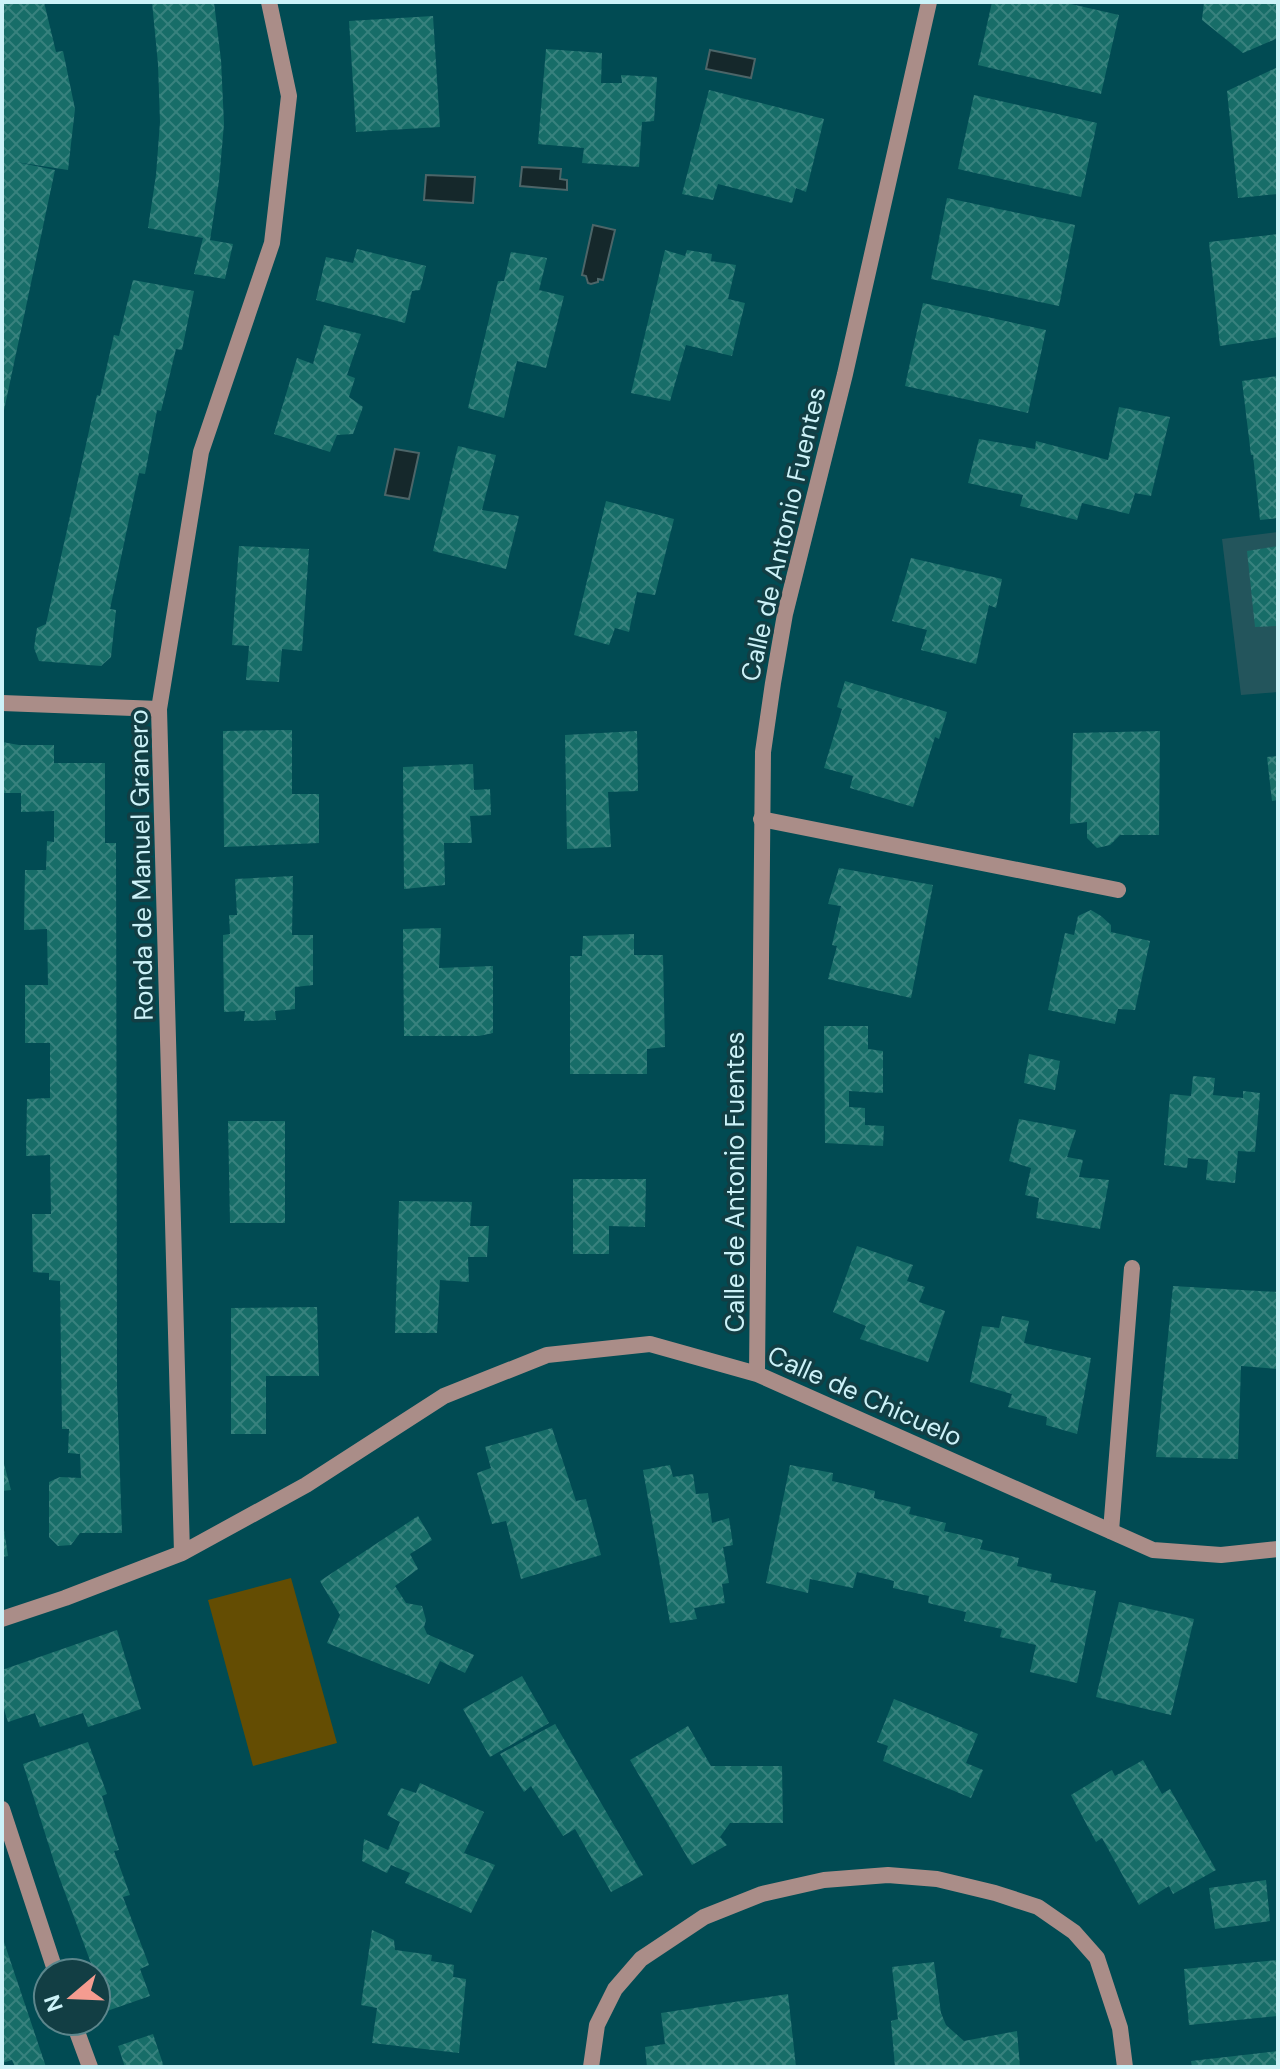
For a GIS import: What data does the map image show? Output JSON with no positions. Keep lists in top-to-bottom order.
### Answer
{
  "streets": {
    "street": ["Calle de Antonio Fuentes", "Ronda de Manuel Granero", "Calle de Chicuelo"]
  },
  "crossings": [
    ["Calle de Antonio Fuentes", "Calle de Chicuelo"],
    ["Ronda de Manuel Granero", "Calle de Chicuelo"]
  ],
  "north": "left"
}
